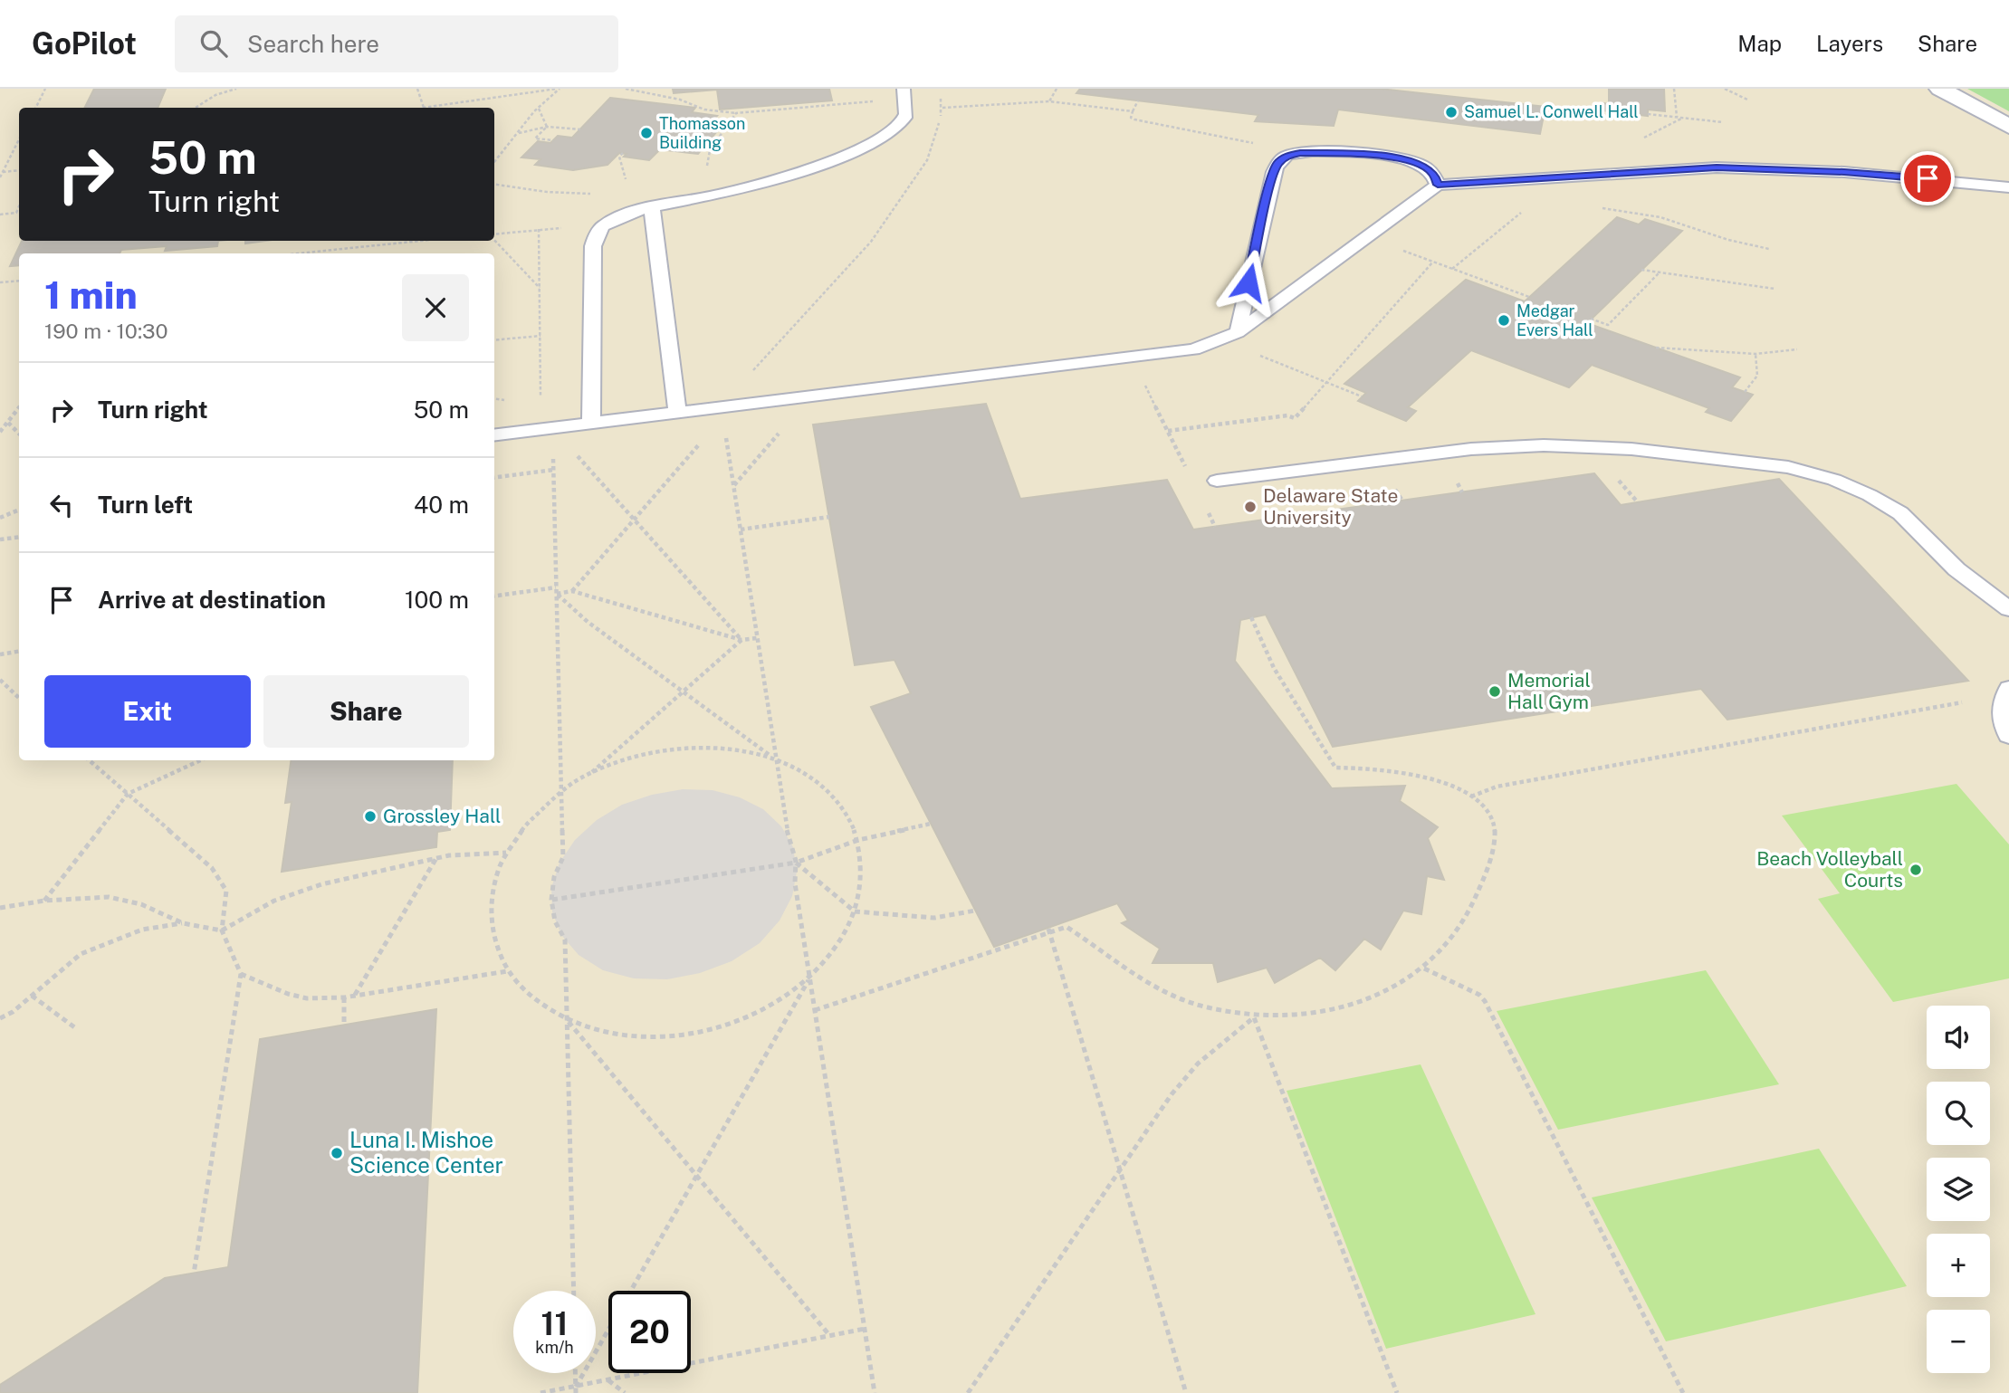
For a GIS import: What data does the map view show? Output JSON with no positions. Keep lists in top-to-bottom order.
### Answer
{
  "places": [
    "Samuel L. Conwell Hall",
    "Thomasson Building",
    "Medgar Evers Hall",
    "Delaware State University",
    "Memorial Hall Gym",
    "Grossley Hall",
    "Beach Volleyball Courts",
    "Luna I. Mishoe Science Center"
  ],
  "page": {
    "header": "GoPilot",
    "search": "Search here",
    "nav": ["Map", "Layers", "Share"],
    "turn": ["50 m", "Turn right"],
    "heading": ["1 min", "190 m · 10:30"],
    "list": [
      {
        "name": "Turn right",
        "value": "50 m"
      },
      {
        "name": "Turn left",
        "value": "40 m"
      },
      {
        "name": "Arrive at destination",
        "value": "100 m"
      }
    ],
    "buttons": ["Exit", "Share"],
    "map_buttons": ["+", "−"],
    "speed": "11 km/h",
    "limit": "20"
  }
}
